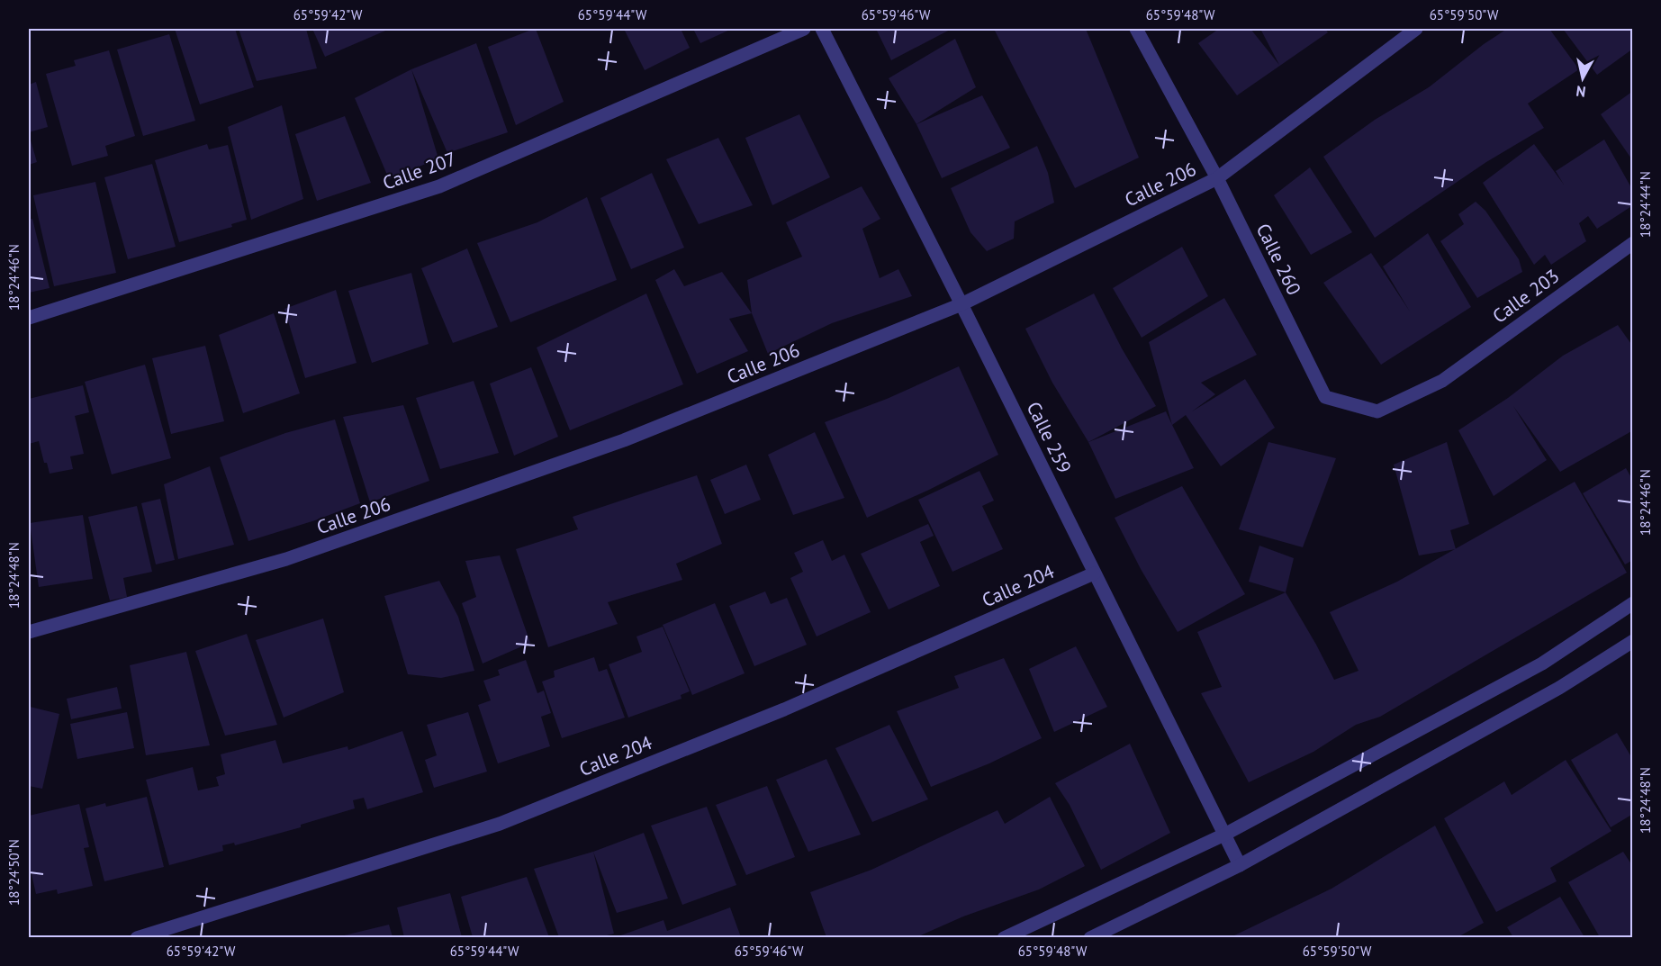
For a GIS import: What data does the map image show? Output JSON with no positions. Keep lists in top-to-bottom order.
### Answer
{
  "streets": {
    "street": [
      "Calle 207",
      "Calle 206",
      "Calle 260",
      "Calle 203",
      "Calle 259",
      "Calle 204"
    ]
  },
  "crossings": [
    ["Calle 206", "Calle 260"],
    ["Calle 206", "Calle 259"],
    ["Calle 260", "Calle 203"],
    ["Calle 259", "Calle 204"]
  ],
  "north": "bottom",
  "coordinates": [
    "65°59'42\"W",
    "65°59'44\"W",
    "65°59'46\"W",
    "65°59'48\"W",
    "65°59'50\"W",
    "18°24'44\"N",
    "18°24'46\"N",
    "18°24'48\"N",
    "18°24'50\"N"
  ]
}
